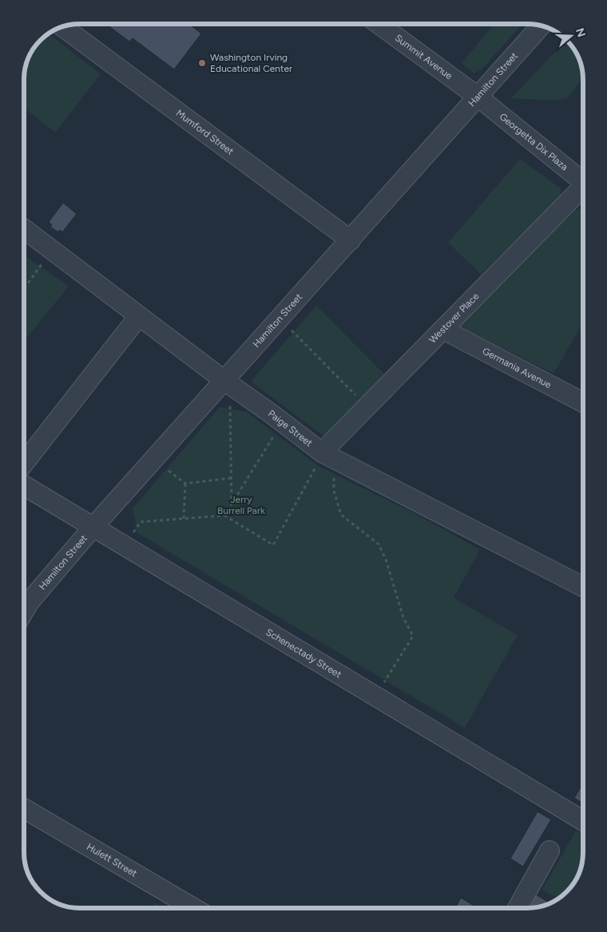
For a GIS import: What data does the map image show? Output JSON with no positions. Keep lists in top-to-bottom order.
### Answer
{
  "streets": {
    "street": [
      "Summit Avenue",
      "Hamilton Street",
      "Mumford Street",
      "Georgetta Dix Plaza",
      "Westover Place",
      "Germania Avenue",
      "Paige Street",
      "Schenectady Street",
      "Hulett Street"
    ]
  },
  "crossings": [
    ["Summit Avenue", "Hamilton Street"],
    ["Summit Avenue", "Georgetta Dix Plaza"],
    ["Hamilton Street", "Mumford Street"],
    ["Hamilton Street", "Georgetta Dix Plaza"],
    ["Hamilton Street", "Paige Street"],
    ["Hamilton Street", "Schenectady Street"],
    ["Westover Place", "Germania Avenue"],
    ["Westover Place", "Paige Street"]
  ],
  "parks": ["Jerry Burrell Park"],
  "places": ["Washington Irving Educational Center"],
  "north": "right"
}
